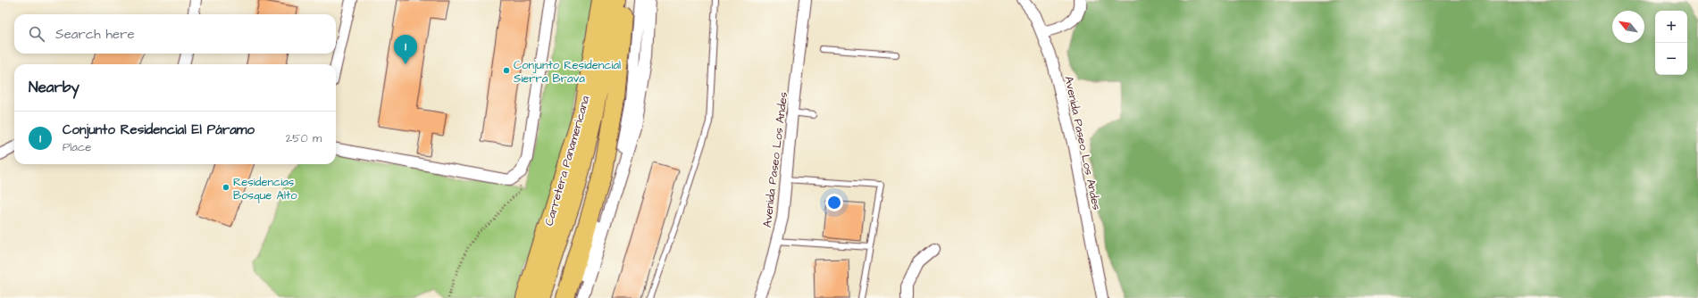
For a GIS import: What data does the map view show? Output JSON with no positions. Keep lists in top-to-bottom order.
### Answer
{
  "streets": {
    "main road": ["Carretera Panamericana"],
    "street": ["Avenida Paseo Los Andes"]
  },
  "places": ["Conjunto Residencial Sierra Brava", "Residencias Bosque Alto"],
  "north": "top left",
  "page": {
    "map_buttons": ["+", "−"],
    "search": "Search here",
    "pins": "1",
    "heading": "Nearby",
    "list": [
      {
        "mark": "1",
        "name": "Conjunto Residencial El Páramo",
        "note": "Place",
        "value": "250 m"
      }
    ]
  }
}
